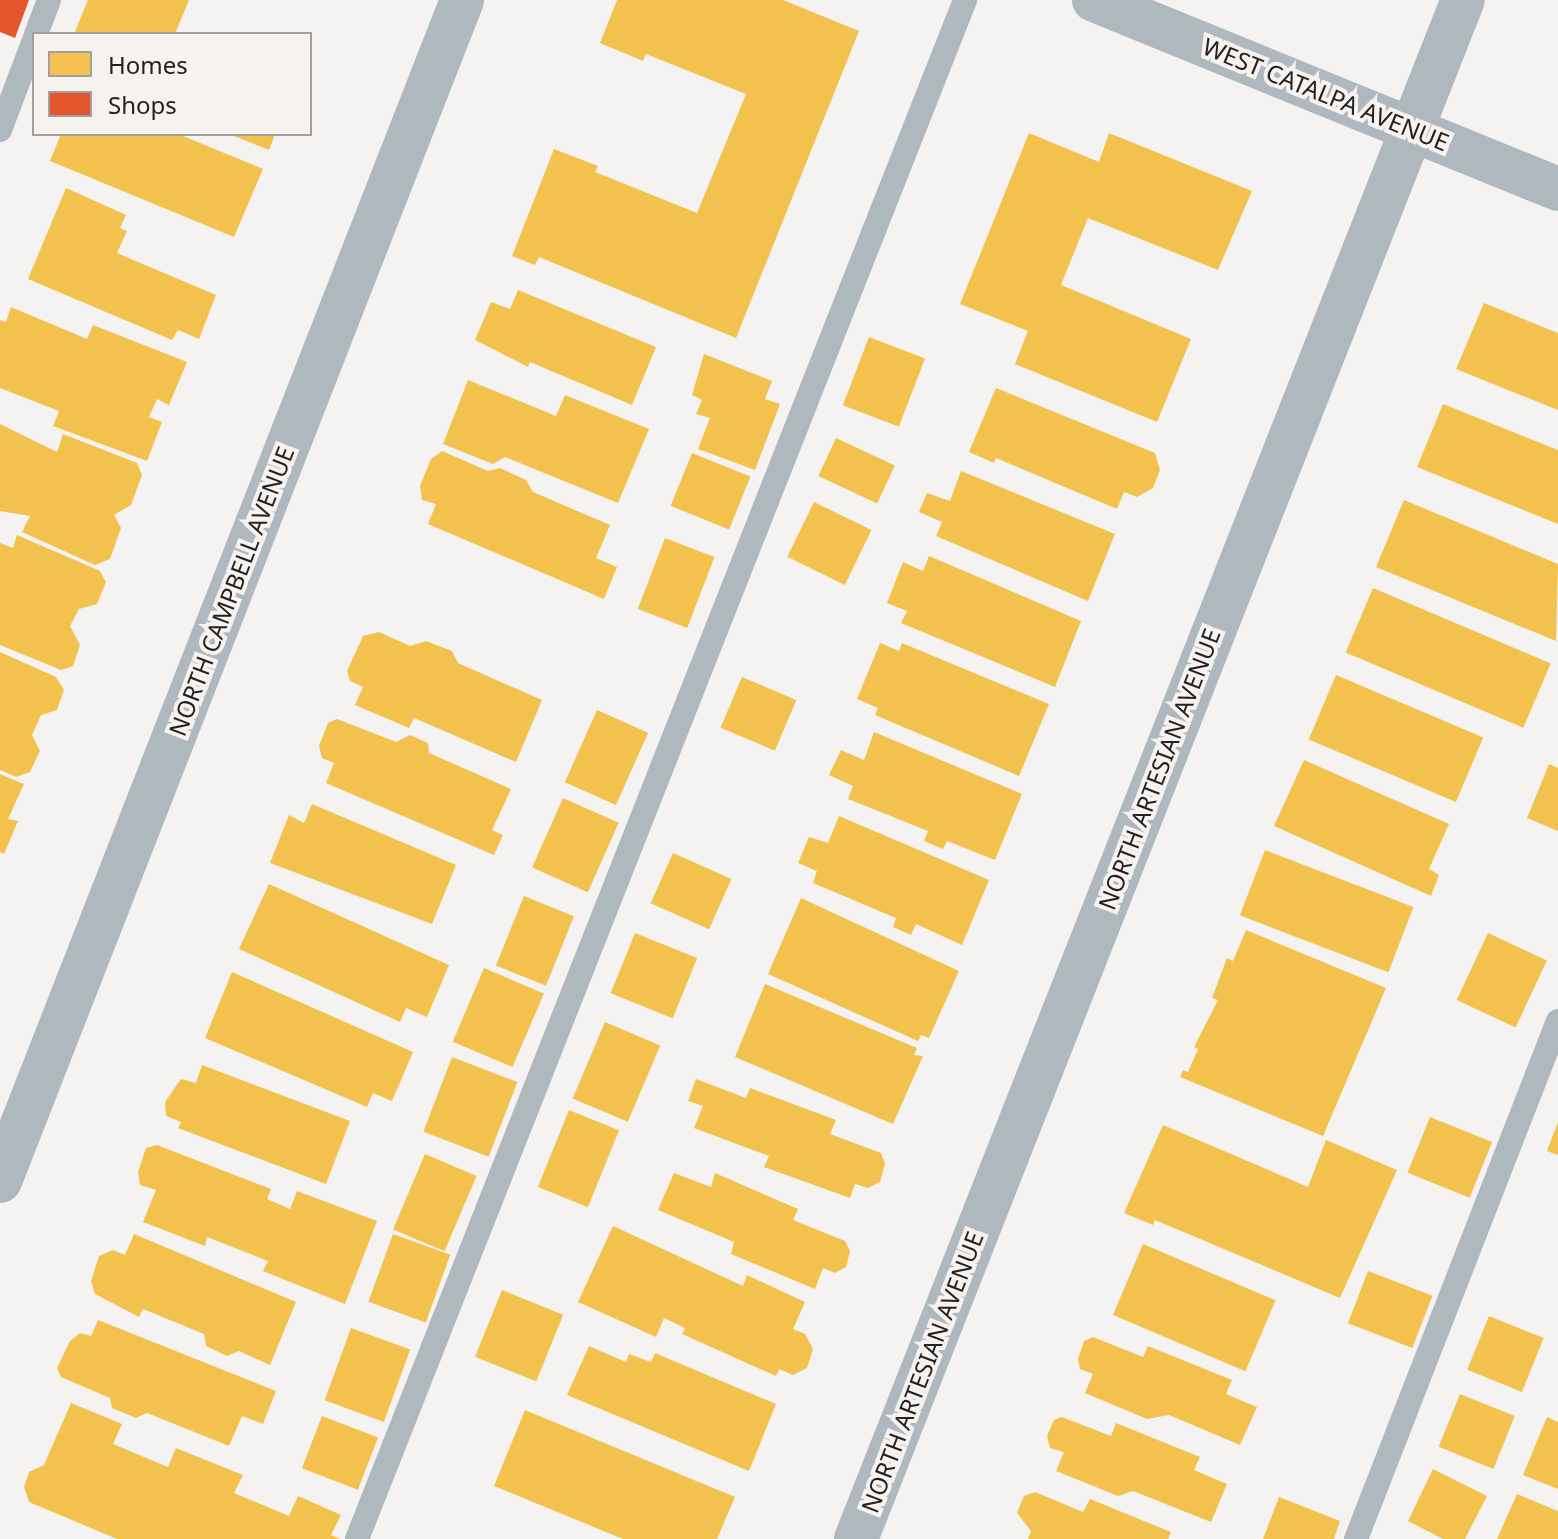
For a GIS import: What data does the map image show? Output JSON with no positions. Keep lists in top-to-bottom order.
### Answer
{
  "streets": {
    "street": ["WEST CATALPA AVENUE", "NORTH CAMPBELL AVENUE", "NORTH ARTESIAN AVENUE"]
  },
  "crossings": [
    ["WEST CATALPA AVENUE", "NORTH ARTESIAN AVENUE"]
  ],
  "legend": ["Homes", "Shops"]
}
